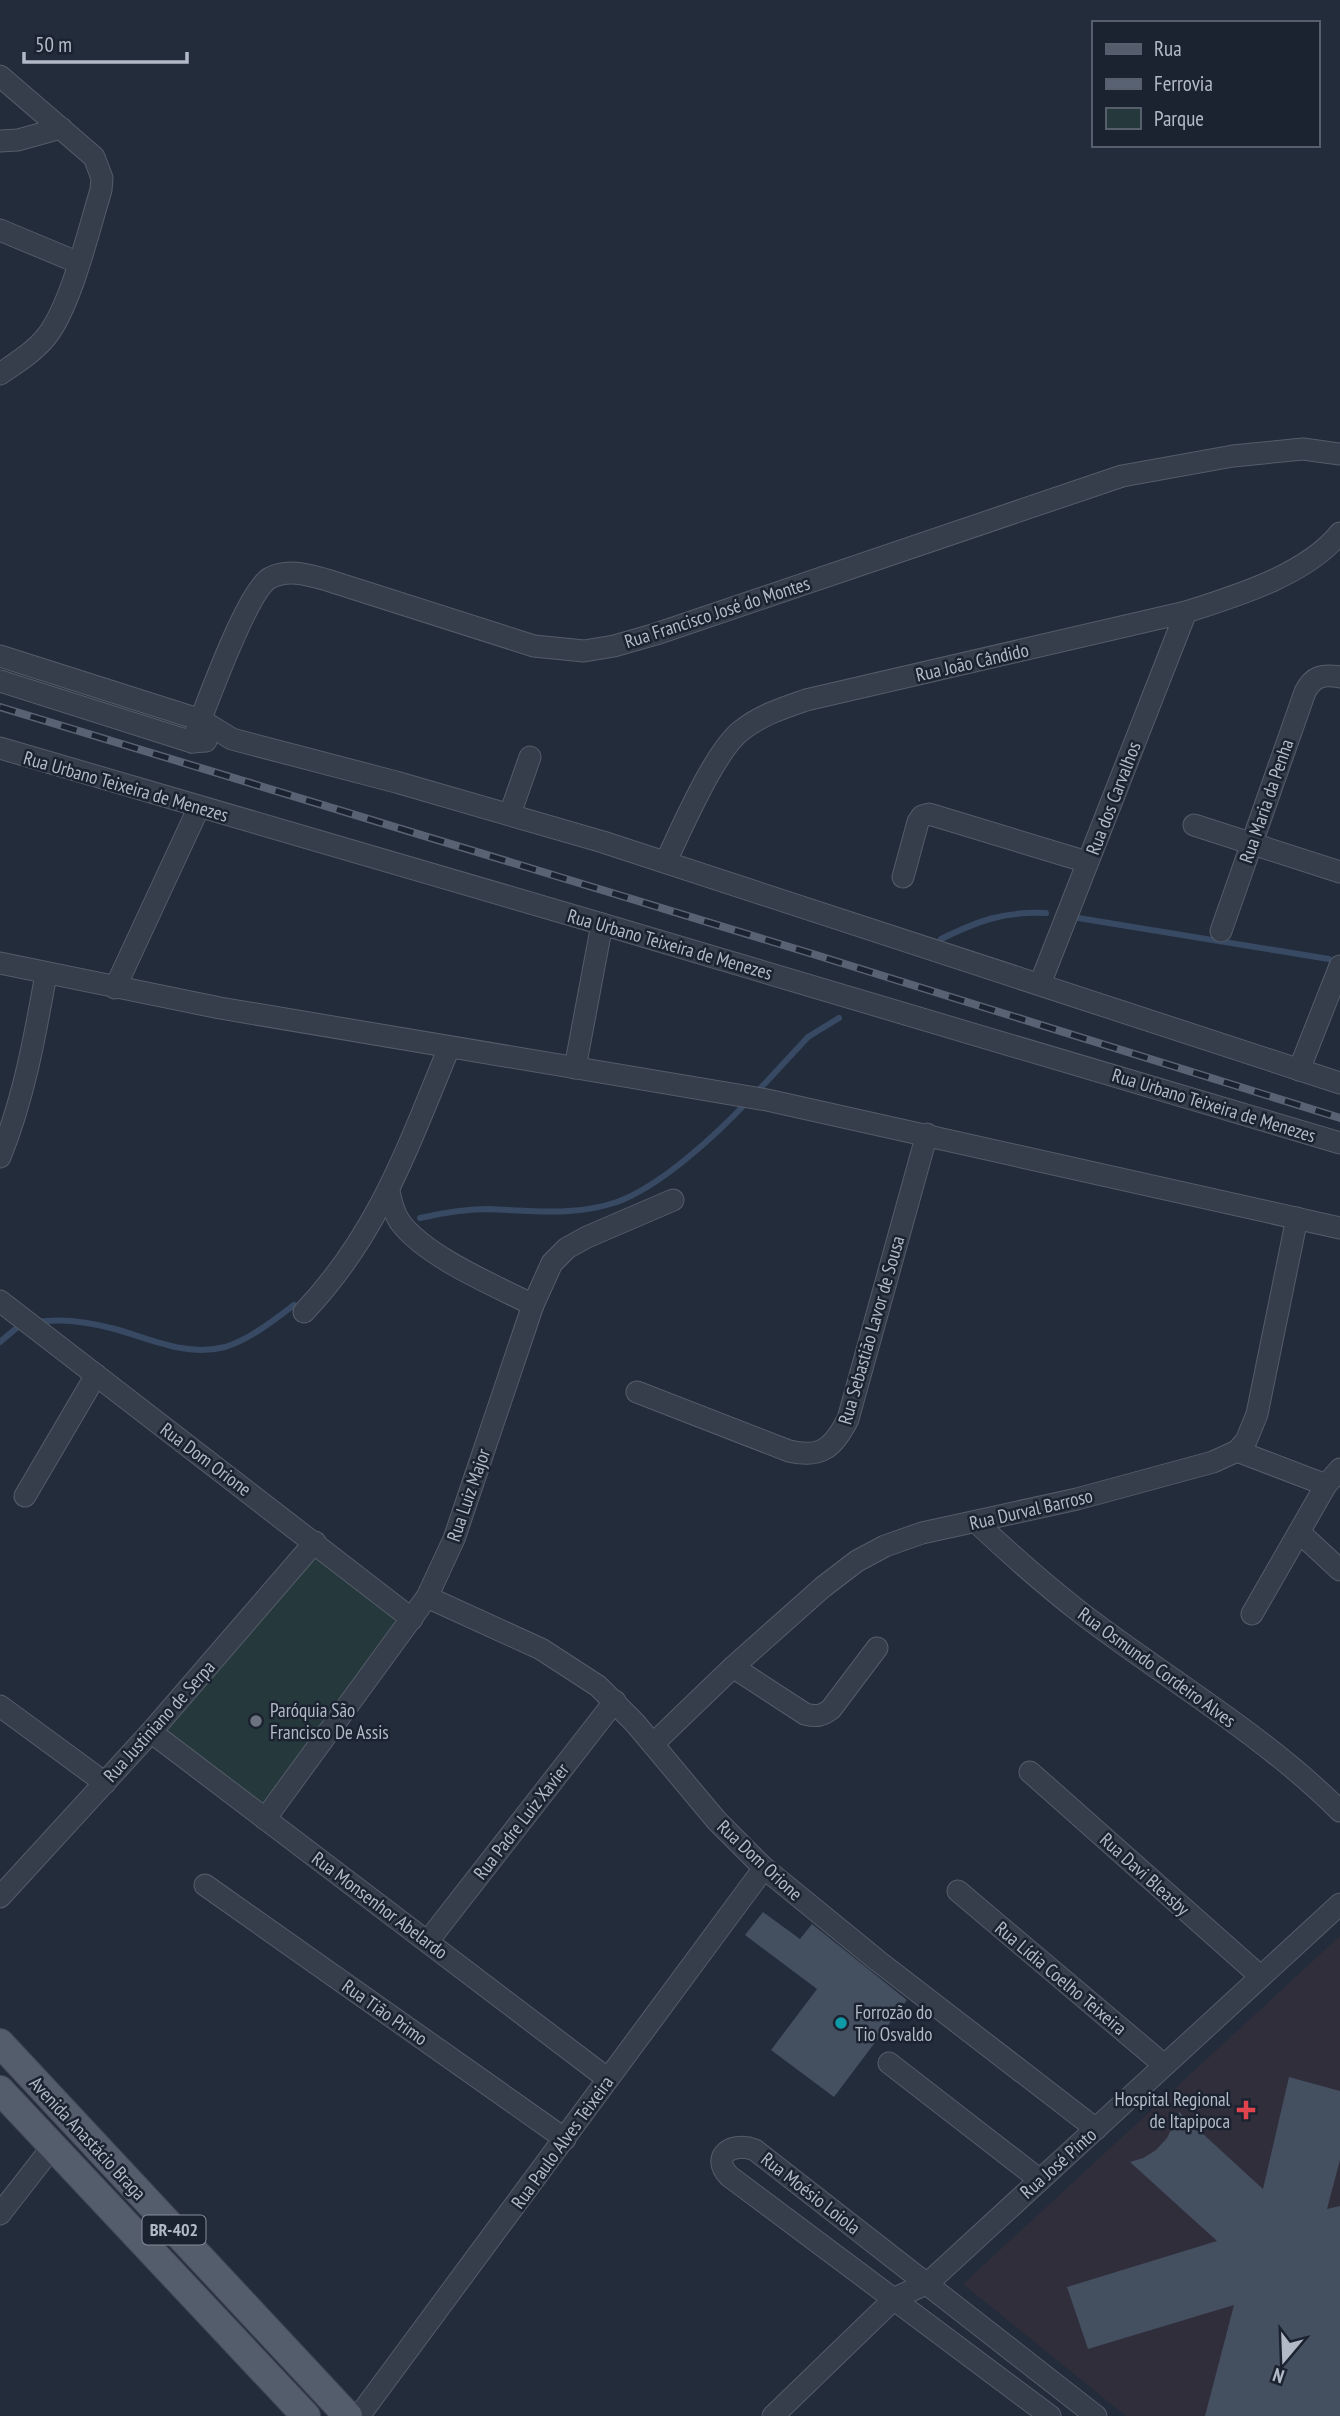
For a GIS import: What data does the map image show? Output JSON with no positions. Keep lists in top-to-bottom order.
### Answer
{
  "streets": {
    "main road": ["Avenida Anastácio Braga", "BR-402"],
    "street": [
      "Rua Francisco José do Montes",
      "Rua João Cândido",
      "Rua Urbano Teixeira de Menezes",
      "Rua dos Carvalhos",
      "Rua Maria da Penha",
      "Rua Sebastião Lavor de Sousa",
      "Rua Dom Orione",
      "Rua Luiz Major",
      "Rua Durval Barroso",
      "Rua Osmundo Cordeiro Alves",
      "Rua Justiniano de Serpa",
      "Rua Padre Luiz Xavier",
      "Rua Davi Bleasby",
      "Rua Monsenhor Abelardo",
      "Rua Lídia Coelho Teixeira",
      "Rua Tião Primo",
      "Rua Paulo Alves Teixeira",
      "Rua José Pinto",
      "Rua Moésio Loiola"
    ]
  },
  "crossings": [
    ["Rua João Cândido", "Rua dos Carvalhos"],
    ["Rua Dom Orione", "Rua Luiz Major"],
    ["Rua Dom Orione", "Rua Durval Barroso"],
    ["Rua Dom Orione", "Rua Justiniano de Serpa"],
    ["Rua Dom Orione", "Rua Padre Luiz Xavier"],
    ["Rua Dom Orione", "Rua Paulo Alves Teixeira"],
    ["Rua Dom Orione", "Rua José Pinto"],
    ["Rua Luiz Major", "Rua Monsenhor Abelardo"],
    ["Rua Durval Barroso", "Rua Osmundo Cordeiro Alves"],
    ["Rua Justiniano de Serpa", "Rua Monsenhor Abelardo"],
    ["Rua Padre Luiz Xavier", "Rua Monsenhor Abelardo"],
    ["Rua Davi Bleasby", "Rua José Pinto"],
    ["Rua Monsenhor Abelardo", "Rua Paulo Alves Teixeira"],
    ["Rua Lídia Coelho Teixeira", "Rua José Pinto"],
    ["Rua Tião Primo", "Rua Paulo Alves Teixeira"],
    ["Rua José Pinto", "Rua Moésio Loiola"]
  ],
  "places": {
    "other": ["Paróquia São Francisco De Assis", "Forrozão do Tio Osvaldo"],
    "health": ["Hospital Regional de Itapipoca"]
  },
  "legend": ["Rua", "Ferrovia", "Parque"],
  "scale_bar": "50 m",
  "north": "bottom"
}
